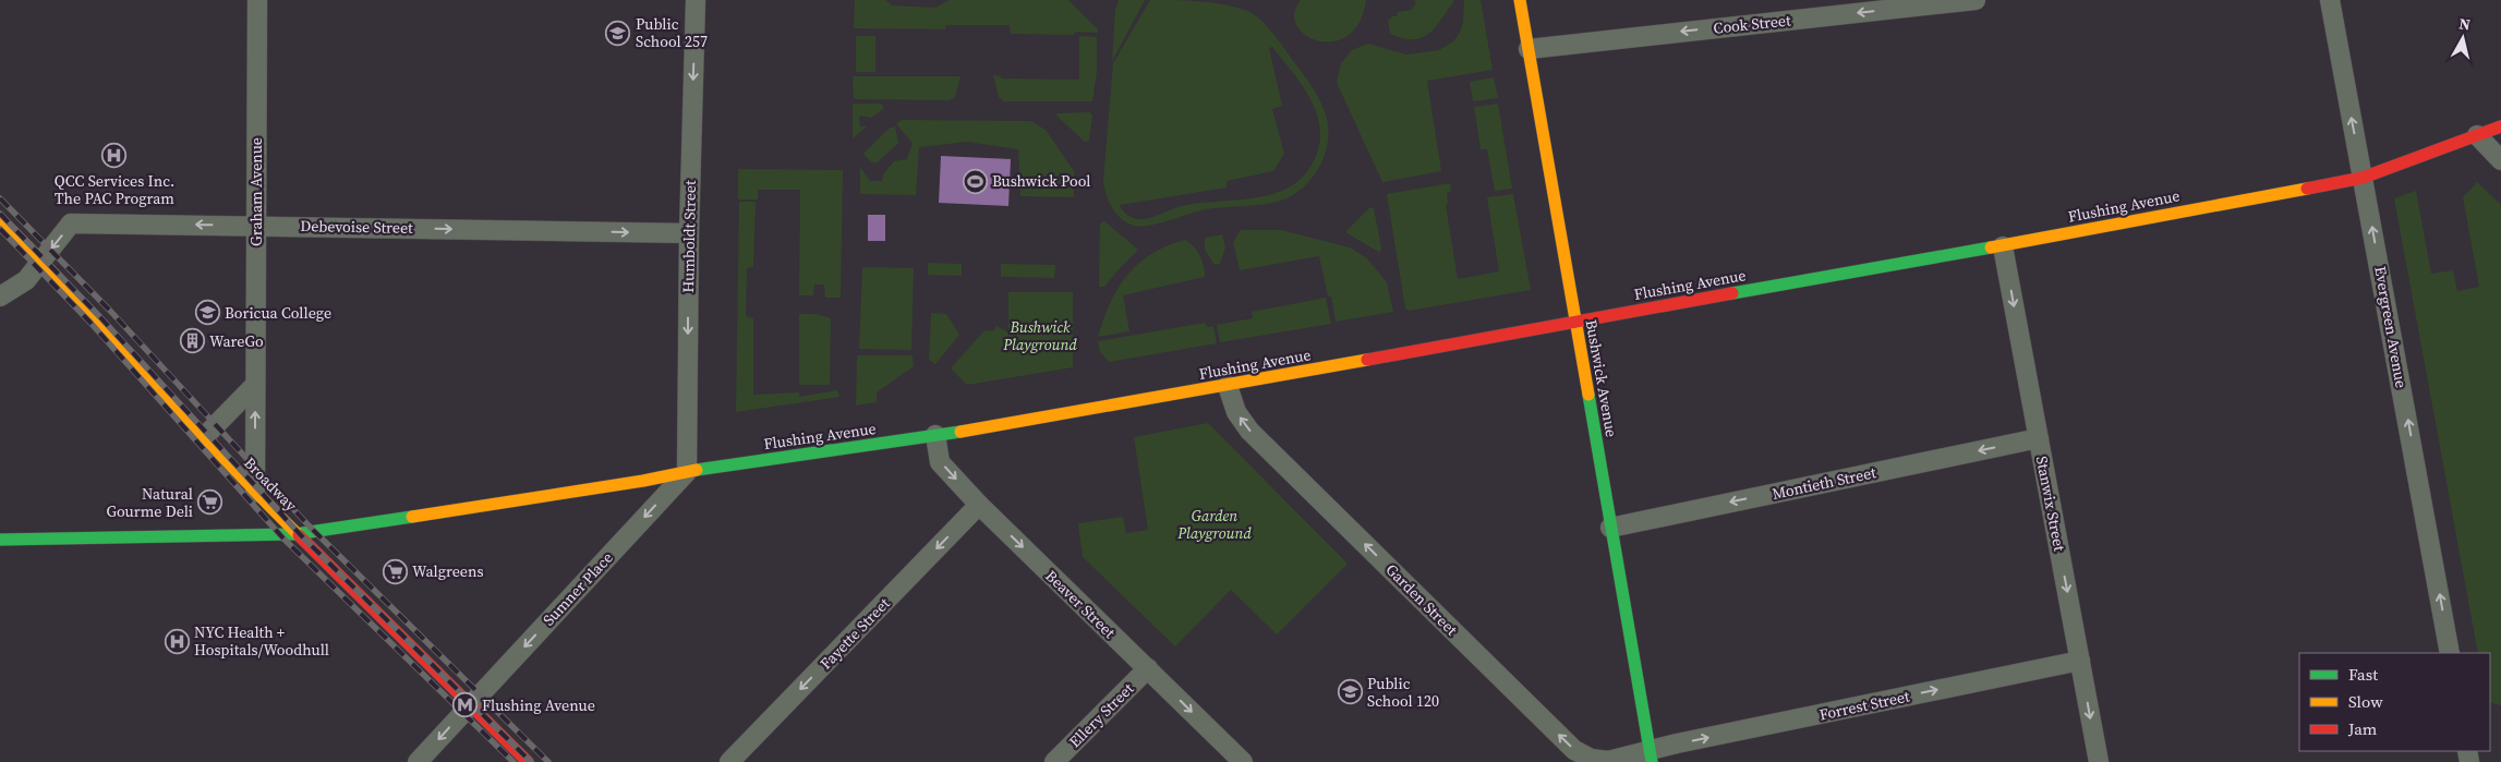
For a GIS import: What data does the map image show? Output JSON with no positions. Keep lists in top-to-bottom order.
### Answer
{
  "streets": {
    "main road": ["Flushing Avenue", "Bushwick Avenue", "Broadway"],
    "street": [
      "Cook Street",
      "Graham Avenue",
      "Debevoise Street",
      "Humboldt Street",
      "Evergreen Avenue",
      "Montieth Street",
      "Stanwix Street",
      "Sumner Place",
      "Garden Street",
      "Beaver Street",
      "Fayette Street",
      "Forrest Street",
      "Ellery Street"
    ]
  },
  "crossings": [
    ["Cook Street", "Bushwick Avenue"],
    ["Graham Avenue", "Debevoise Street"],
    ["Graham Avenue", "Broadway"],
    ["Flushing Avenue", "Humboldt Street"],
    ["Flushing Avenue", "Evergreen Avenue"],
    ["Flushing Avenue", "Bushwick Avenue"],
    ["Flushing Avenue", "Broadway"],
    ["Flushing Avenue", "Stanwix Street"],
    ["Flushing Avenue", "Sumner Place"],
    ["Flushing Avenue", "Garden Street"],
    ["Flushing Avenue", "Beaver Street"],
    ["Debevoise Street", "Humboldt Street"],
    ["Debevoise Street", "Broadway"],
    ["Humboldt Street", "Sumner Place"],
    ["Bushwick Avenue", "Montieth Street"],
    ["Bushwick Avenue", "Garden Street"],
    ["Bushwick Avenue", "Forrest Street"],
    ["Montieth Street", "Stanwix Street"],
    ["Broadway", "Sumner Place"],
    ["Stanwix Street", "Forrest Street"],
    ["Garden Street", "Forrest Street"],
    ["Beaver Street", "Fayette Street"],
    ["Beaver Street", "Ellery Street"]
  ],
  "one_way": [
    "Cook Street",
    "Humboldt Street",
    "Evergreen Avenue",
    "Montieth Street",
    "Stanwix Street",
    "Sumner Place",
    "Garden Street",
    "Beaver Street",
    "Fayette Street",
    "Forrest Street"
  ],
  "parks": ["Bushwick Playground", "Garden Playground"],
  "places": {
    "school or university": ["Public School 257", "Boricua College", "Public School 120"],
    "hospital": ["QCC Services Inc. The PAC Program", "NYC Health + Hospitals/Woodhull"],
    "sports": ["Bushwick Pool"],
    "building": ["WareGo"],
    "supermarket": ["Natural Gourme Deli", "Walgreens"],
    "metro station": ["Flushing Avenue"]
  },
  "legend": ["Fast", "Slow", "Jam"],
  "north": "top"
}
